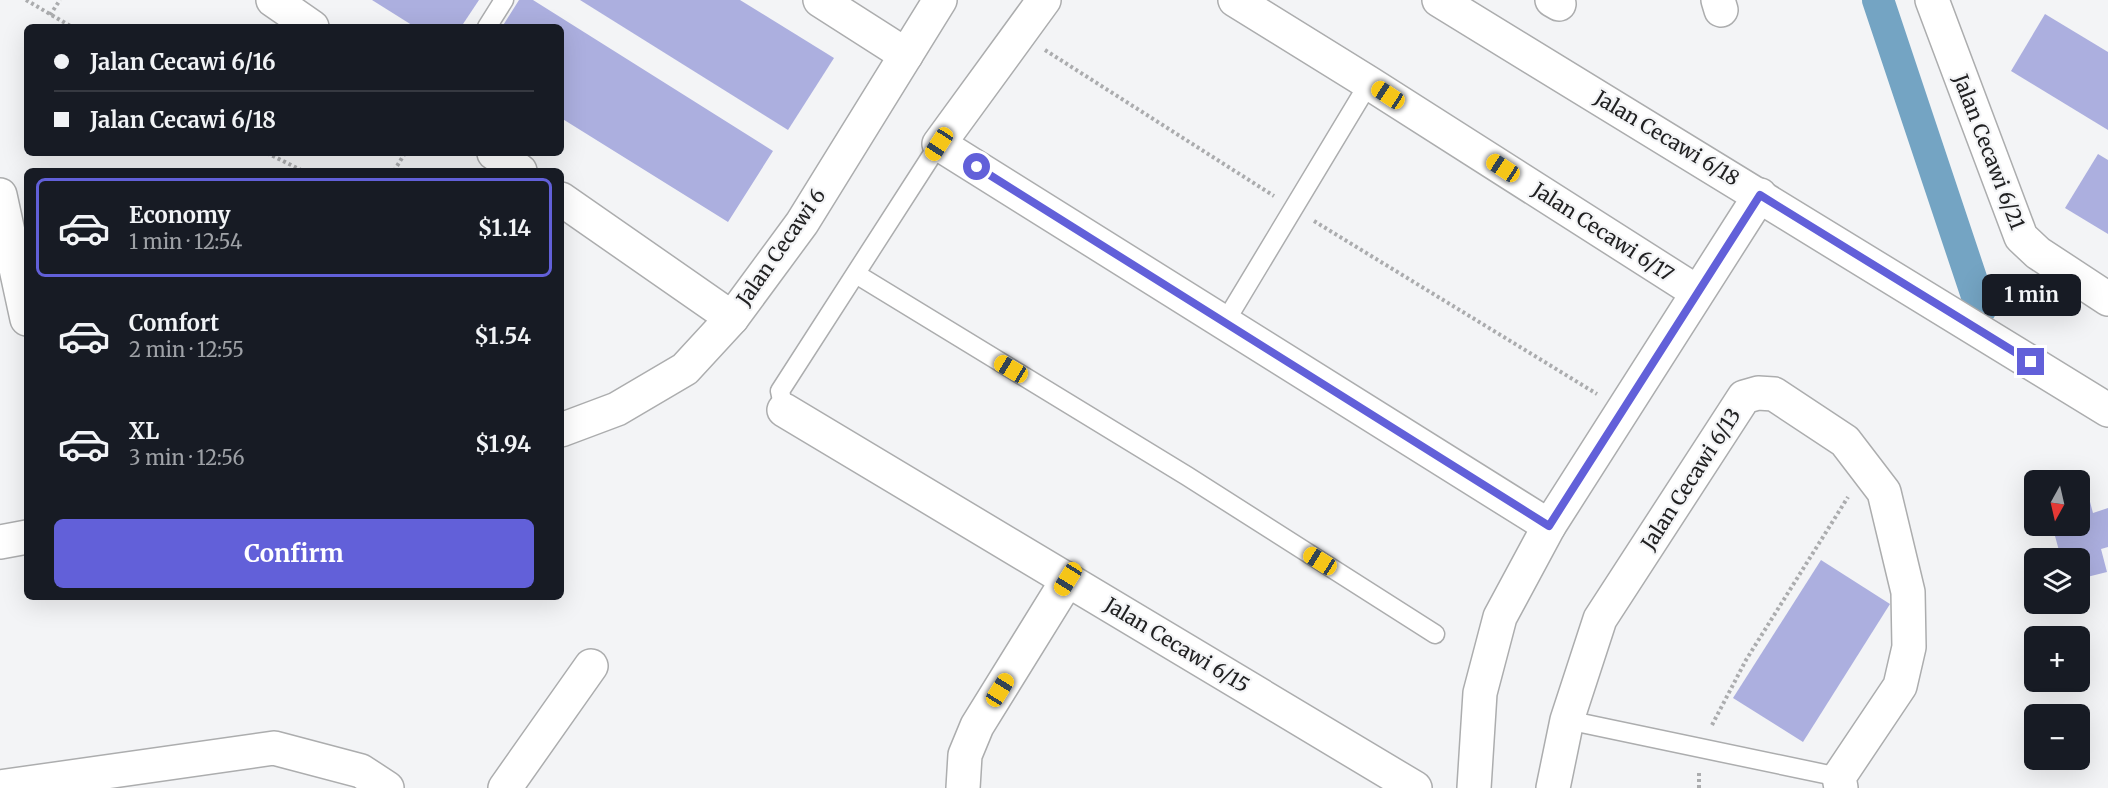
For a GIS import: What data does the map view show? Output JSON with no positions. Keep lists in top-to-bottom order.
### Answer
{
  "streets": {
    "street": [
      "Jalan Cecawi 6/18",
      "Jalan Cecawi 6/21",
      "Jalan Cecawi 6/17",
      "Jalan Cecawi 6",
      "Jalan Cecawi 6/13",
      "Jalan Cecawi 6/15"
    ]
  },
  "north": "bottom",
  "page": {
    "banner": ["Jalan Cecawi 6/16", "Jalan Cecawi 6/18"],
    "list": [
      {
        "name": "Economy",
        "note": "1 min · 12:54",
        "value": "$1.14"
      },
      {
        "name": "Comfort",
        "note": "2 min · 12:55",
        "value": "$1.54"
      },
      {
        "name": "XL",
        "note": "3 min · 12:56",
        "value": "$1.94"
      }
    ],
    "bubble": "1 min",
    "map_buttons": ["+", "−"],
    "buttons": "Confirm"
  }
}
